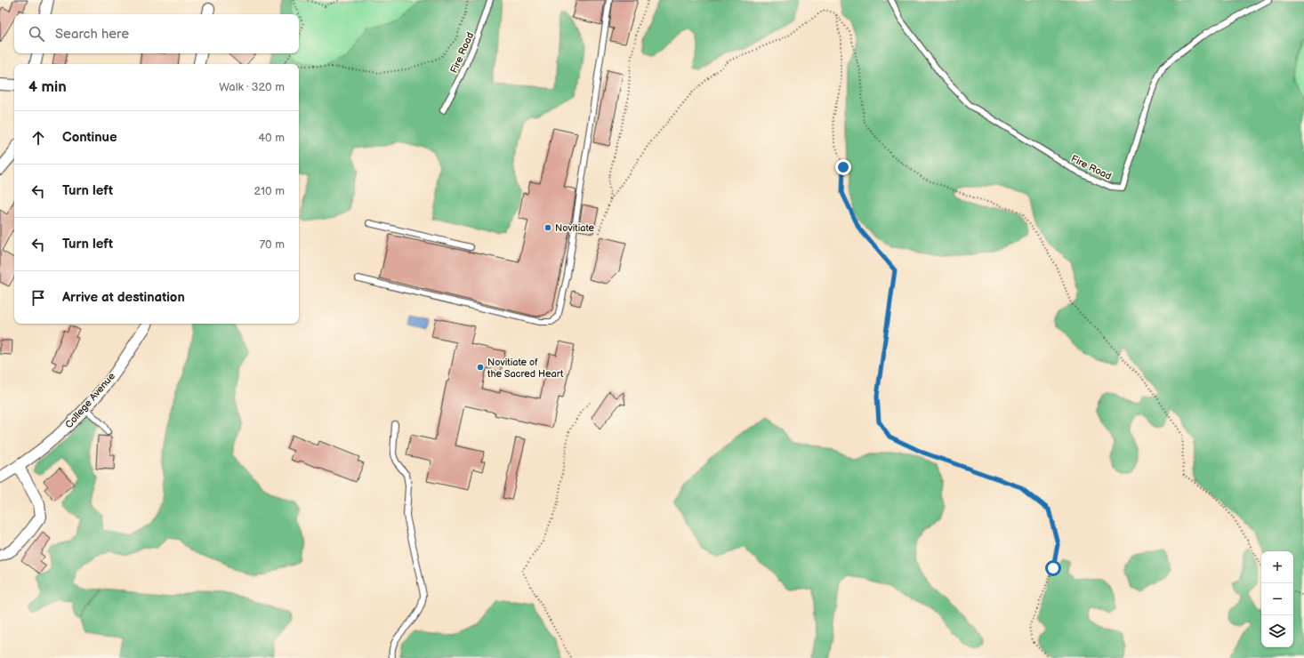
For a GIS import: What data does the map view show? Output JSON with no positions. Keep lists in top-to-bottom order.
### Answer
{
  "streets": {
    "street": ["College Avenue"],
    "lane": ["Fire Road"]
  },
  "places": ["Novitiate", "Novitiate of the Sacred Heart"],
  "page": {
    "search": "Search here",
    "heading": ["4 min", "Walk · 320 m"],
    "list": [
      ["Continue", "40 m"],
      ["Turn left", "210 m"],
      ["Turn left", "70 m"],
      "Arrive at destination"
    ],
    "map_buttons": ["+", "−"]
  }
}
